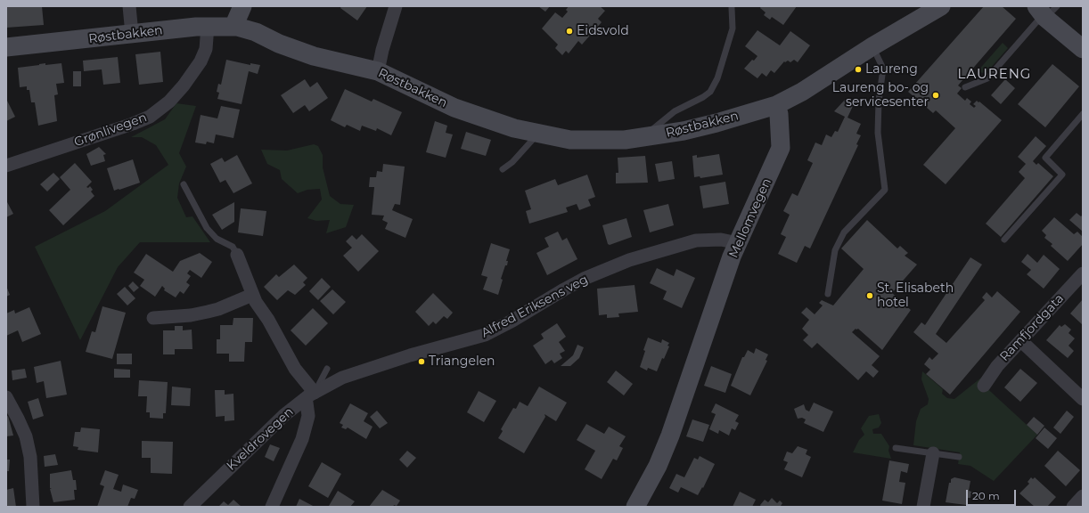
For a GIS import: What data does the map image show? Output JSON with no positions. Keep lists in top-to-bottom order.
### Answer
{
  "streets": {
    "street": [
      "Røstbakken",
      "Grønlivegen",
      "Mellomvegen",
      "Alfred Eriksens veg",
      "Ramfjordgata",
      "Kveldrovegen"
    ]
  },
  "crossings": [
    ["Røstbakken", "Grønlivegen"],
    ["Røstbakken", "Mellomvegen"],
    ["Mellomvegen", "Alfred Eriksens veg"],
    ["Alfred Eriksens veg", "Kveldrovegen"]
  ],
  "districts": ["LAURENG"],
  "places": [
    "Eidsvold",
    "Laureng",
    "Laureng bo- og servicesenter",
    "St. Elisabeth hotel",
    "Triangelen"
  ],
  "scale_bar": "20 m"
}
